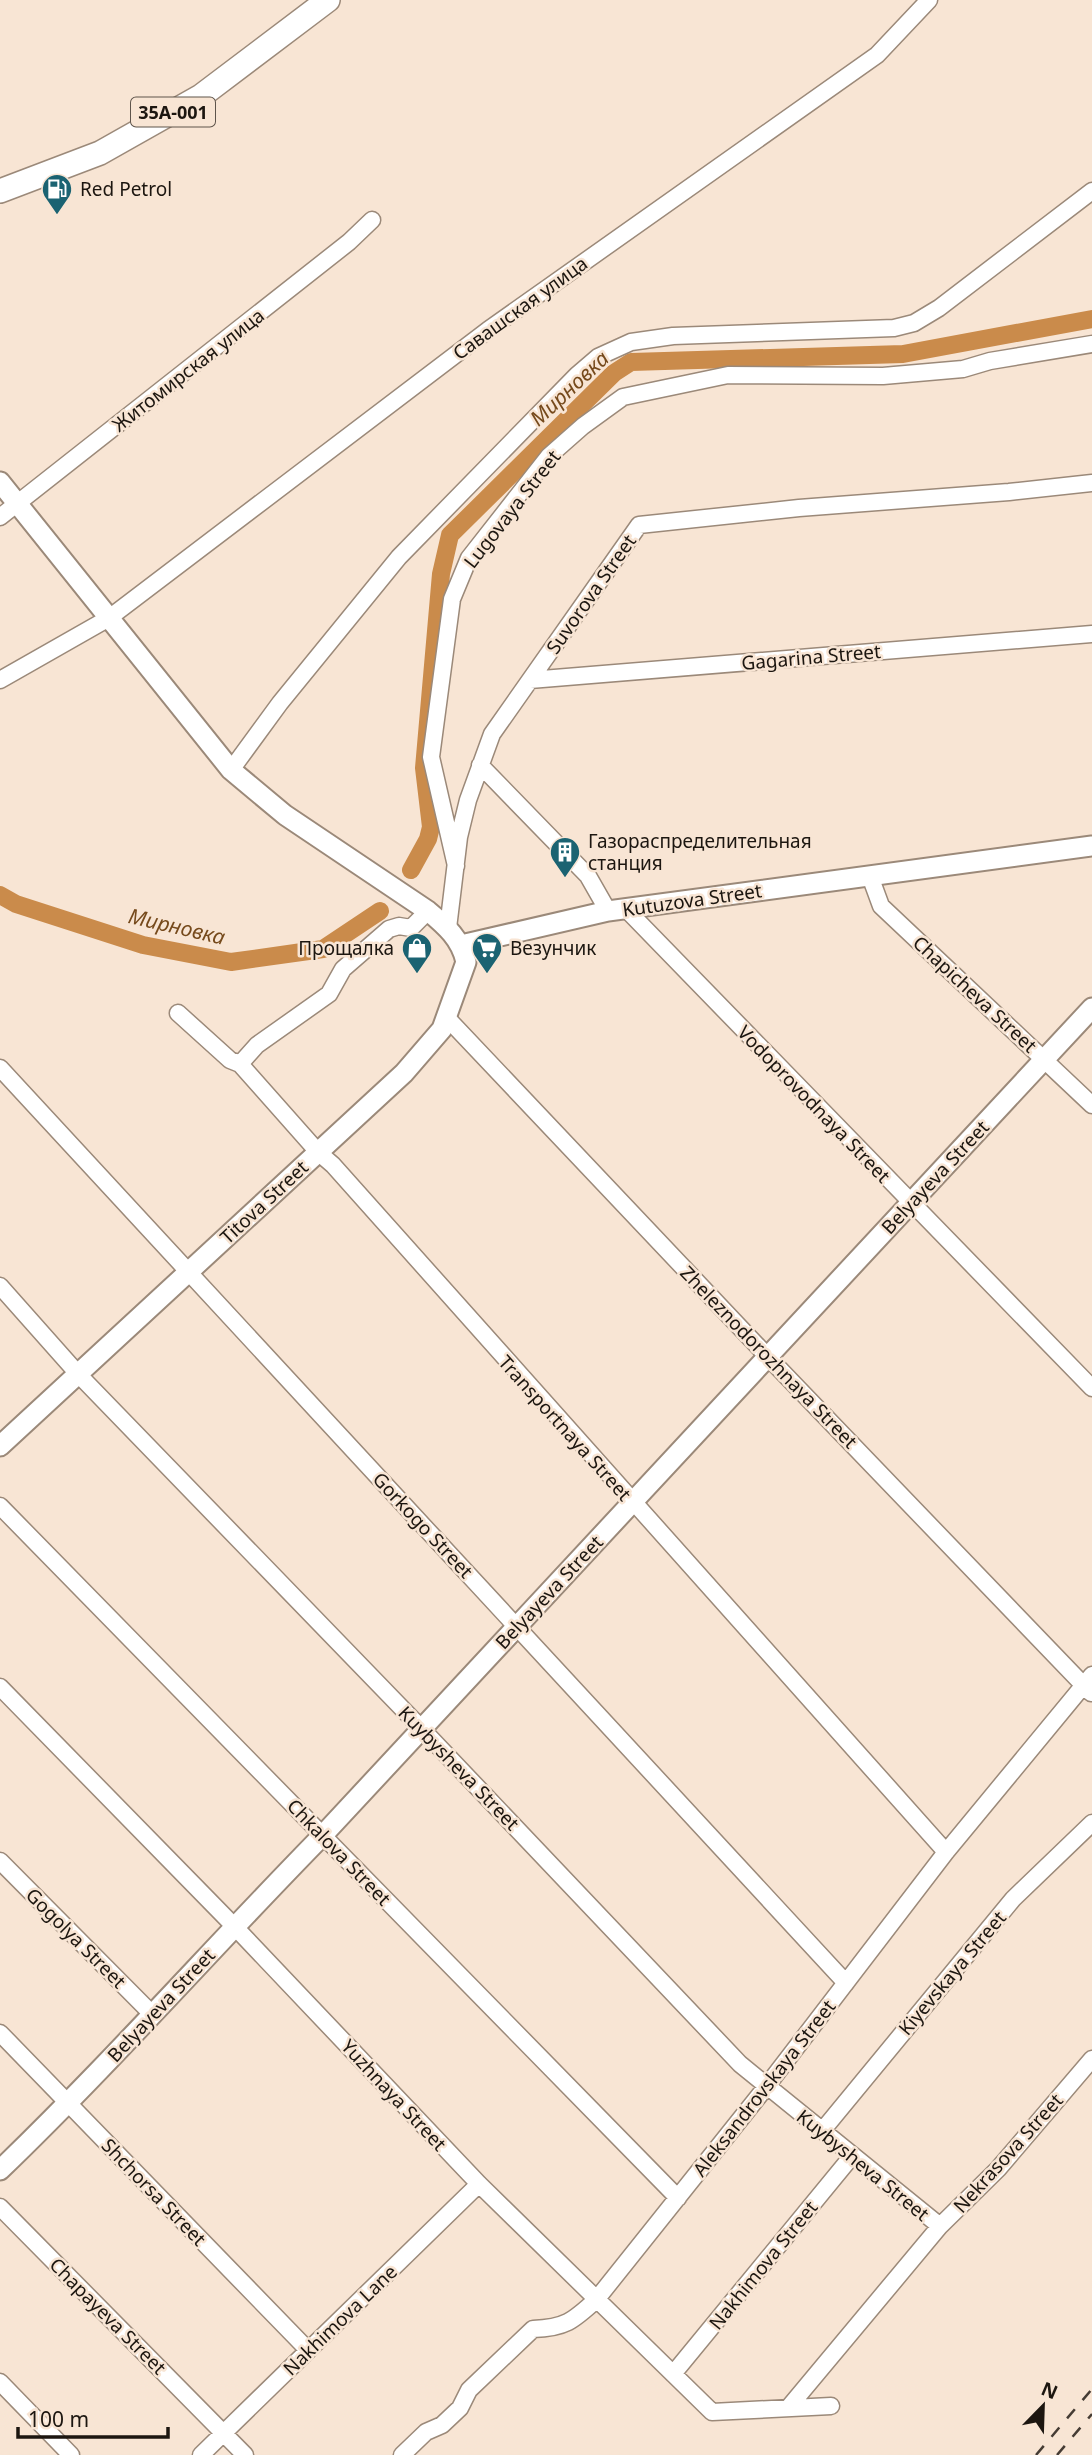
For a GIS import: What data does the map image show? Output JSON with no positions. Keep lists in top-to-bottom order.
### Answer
{
  "streets": {
    "highway": ["35А-001"],
    "main road": ["Kutuzova Street", "Belyayeva Street", "Titova Street"],
    "street": [
      "Савашская улица",
      "Житомирская улица",
      "Lugovaya Street",
      "Suvorova Street",
      "Gagarina Street",
      "Chapicheva Street",
      "Vodoprovodnaya Street",
      "Zheleznodorozhnaya Street",
      "Transportnaya Street",
      "Gorkogo Street",
      "Kuybysheva Street",
      "Chkalova Street",
      "Gogolya Street",
      "Kiyevskaya Street",
      "Aleksandrovskaya Street",
      "Yuzhnaya Street",
      "Nekrasova Street",
      "Shchorsa Street",
      "Nakhimova Street",
      "Chapayeva Street",
      "Nakhimova Lane"
    ]
  },
  "crossings": [
    ["Lugovaya Street", "Suvorova Street"],
    ["Suvorova Street", "Gagarina Street"],
    ["Suvorova Street", "Vodoprovodnaya Street"],
    ["Kutuzova Street", "Chapicheva Street"],
    ["Kutuzova Street", "Vodoprovodnaya Street"],
    ["Kutuzova Street", "Titova Street"],
    ["Chapicheva Street", "Belyayeva Street"],
    ["Vodoprovodnaya Street", "Belyayeva Street"],
    ["Belyayeva Street", "Zheleznodorozhnaya Street"],
    ["Belyayeva Street", "Transportnaya Street"],
    ["Belyayeva Street", "Gorkogo Street"],
    ["Belyayeva Street", "Kuybysheva Street"],
    ["Belyayeva Street", "Chkalova Street"],
    ["Belyayeva Street", "Gogolya Street"],
    ["Belyayeva Street", "Yuzhnaya Street"],
    ["Belyayeva Street", "Shchorsa Street"],
    ["Titova Street", "Zheleznodorozhnaya Street"],
    ["Titova Street", "Transportnaya Street"],
    ["Titova Street", "Gorkogo Street"],
    ["Titova Street", "Kuybysheva Street"],
    ["Zheleznodorozhnaya Street", "Aleksandrovskaya Street"],
    ["Transportnaya Street", "Aleksandrovskaya Street"],
    ["Gorkogo Street", "Aleksandrovskaya Street"],
    ["Kuybysheva Street", "Kiyevskaya Street"],
    ["Kuybysheva Street", "Aleksandrovskaya Street"],
    ["Kuybysheva Street", "Nekrasova Street"],
    ["Kuybysheva Street", "Nakhimova Street"],
    ["Chkalova Street", "Aleksandrovskaya Street"],
    ["Aleksandrovskaya Street", "Yuzhnaya Street"],
    ["Yuzhnaya Street", "Nekrasova Street"],
    ["Yuzhnaya Street", "Nakhimova Street"],
    ["Yuzhnaya Street", "Nakhimova Lane"],
    ["Shchorsa Street", "Nakhimova Lane"],
    ["Chapayeva Street", "Nakhimova Lane"]
  ],
  "water": ["Мирновка"],
  "places": {
    "fuel station": ["Red Petrol"],
    "building": ["Газораспределительная станция"],
    "shop": ["Прощалка"],
    "supermarket": ["Везунчик"]
  },
  "scale_bar": "100 m",
  "north": "top right"
}
